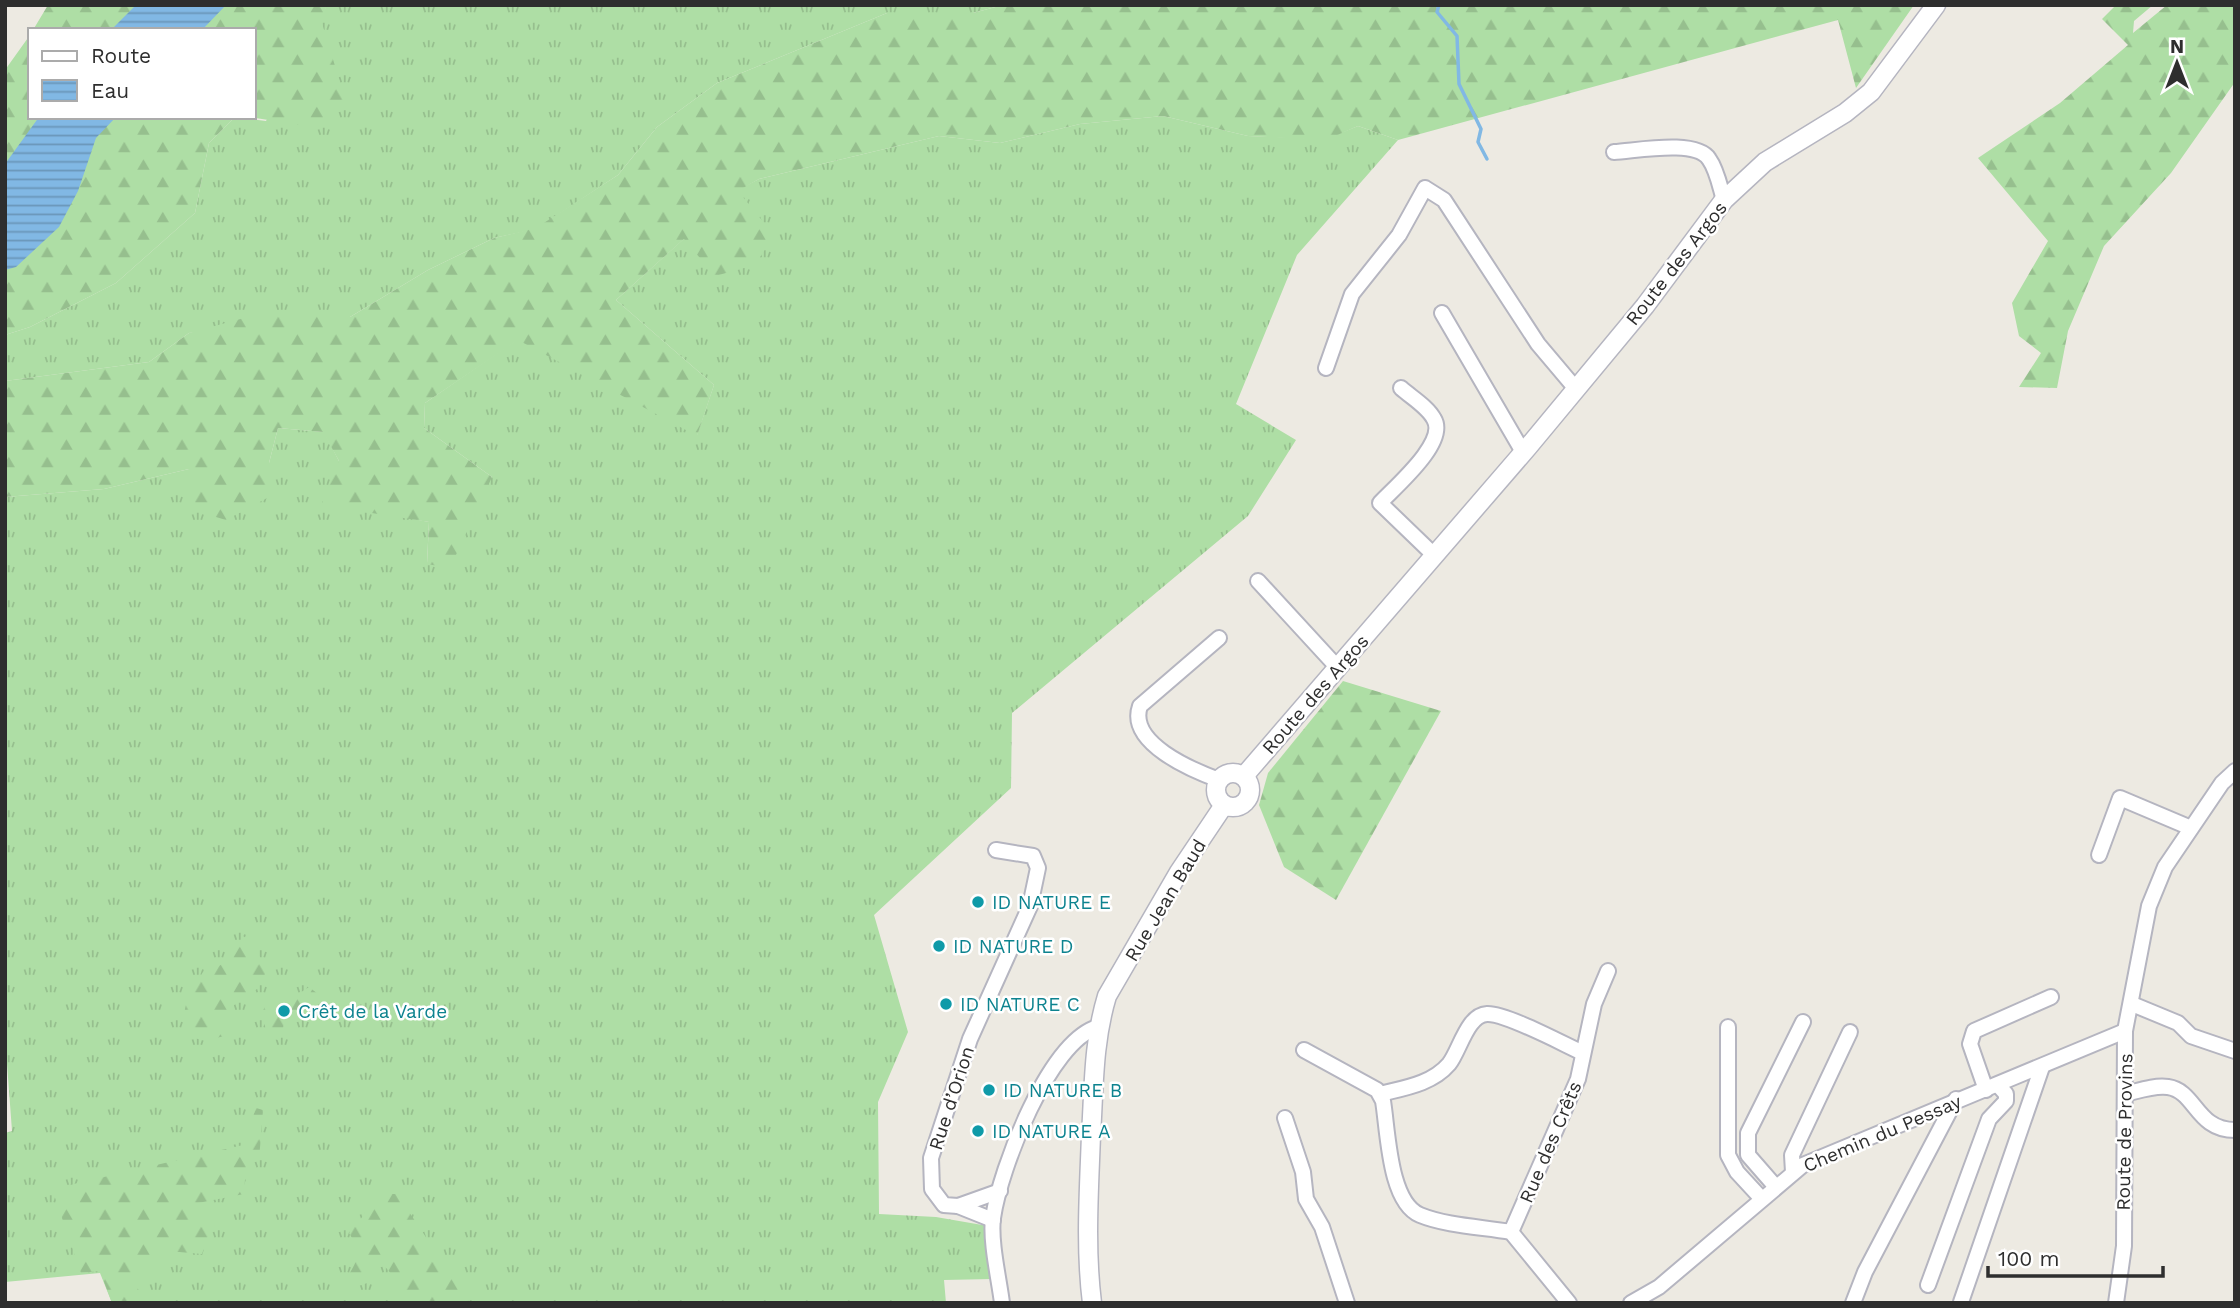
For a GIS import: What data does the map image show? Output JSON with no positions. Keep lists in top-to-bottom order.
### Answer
{
  "streets": {
    "street": [
      "Route des Argos",
      "Rue Jean Baud",
      "Rue d’Orion",
      "Route de Provins",
      "Chemin du Pessay",
      "Rue des Crêts"
    ]
  },
  "crossings": [
    ["Route des Argos", "Rue Jean Baud"],
    ["Route de Provins", "Chemin du Pessay"]
  ],
  "places": [
    "ID NATURE E",
    "ID NATURE D",
    "ID NATURE C",
    "Crêt de la Varde",
    "ID NATURE B",
    "ID NATURE A"
  ],
  "legend": ["Route", "Eau"],
  "scale_bar": "100 m",
  "north": "top"
}
